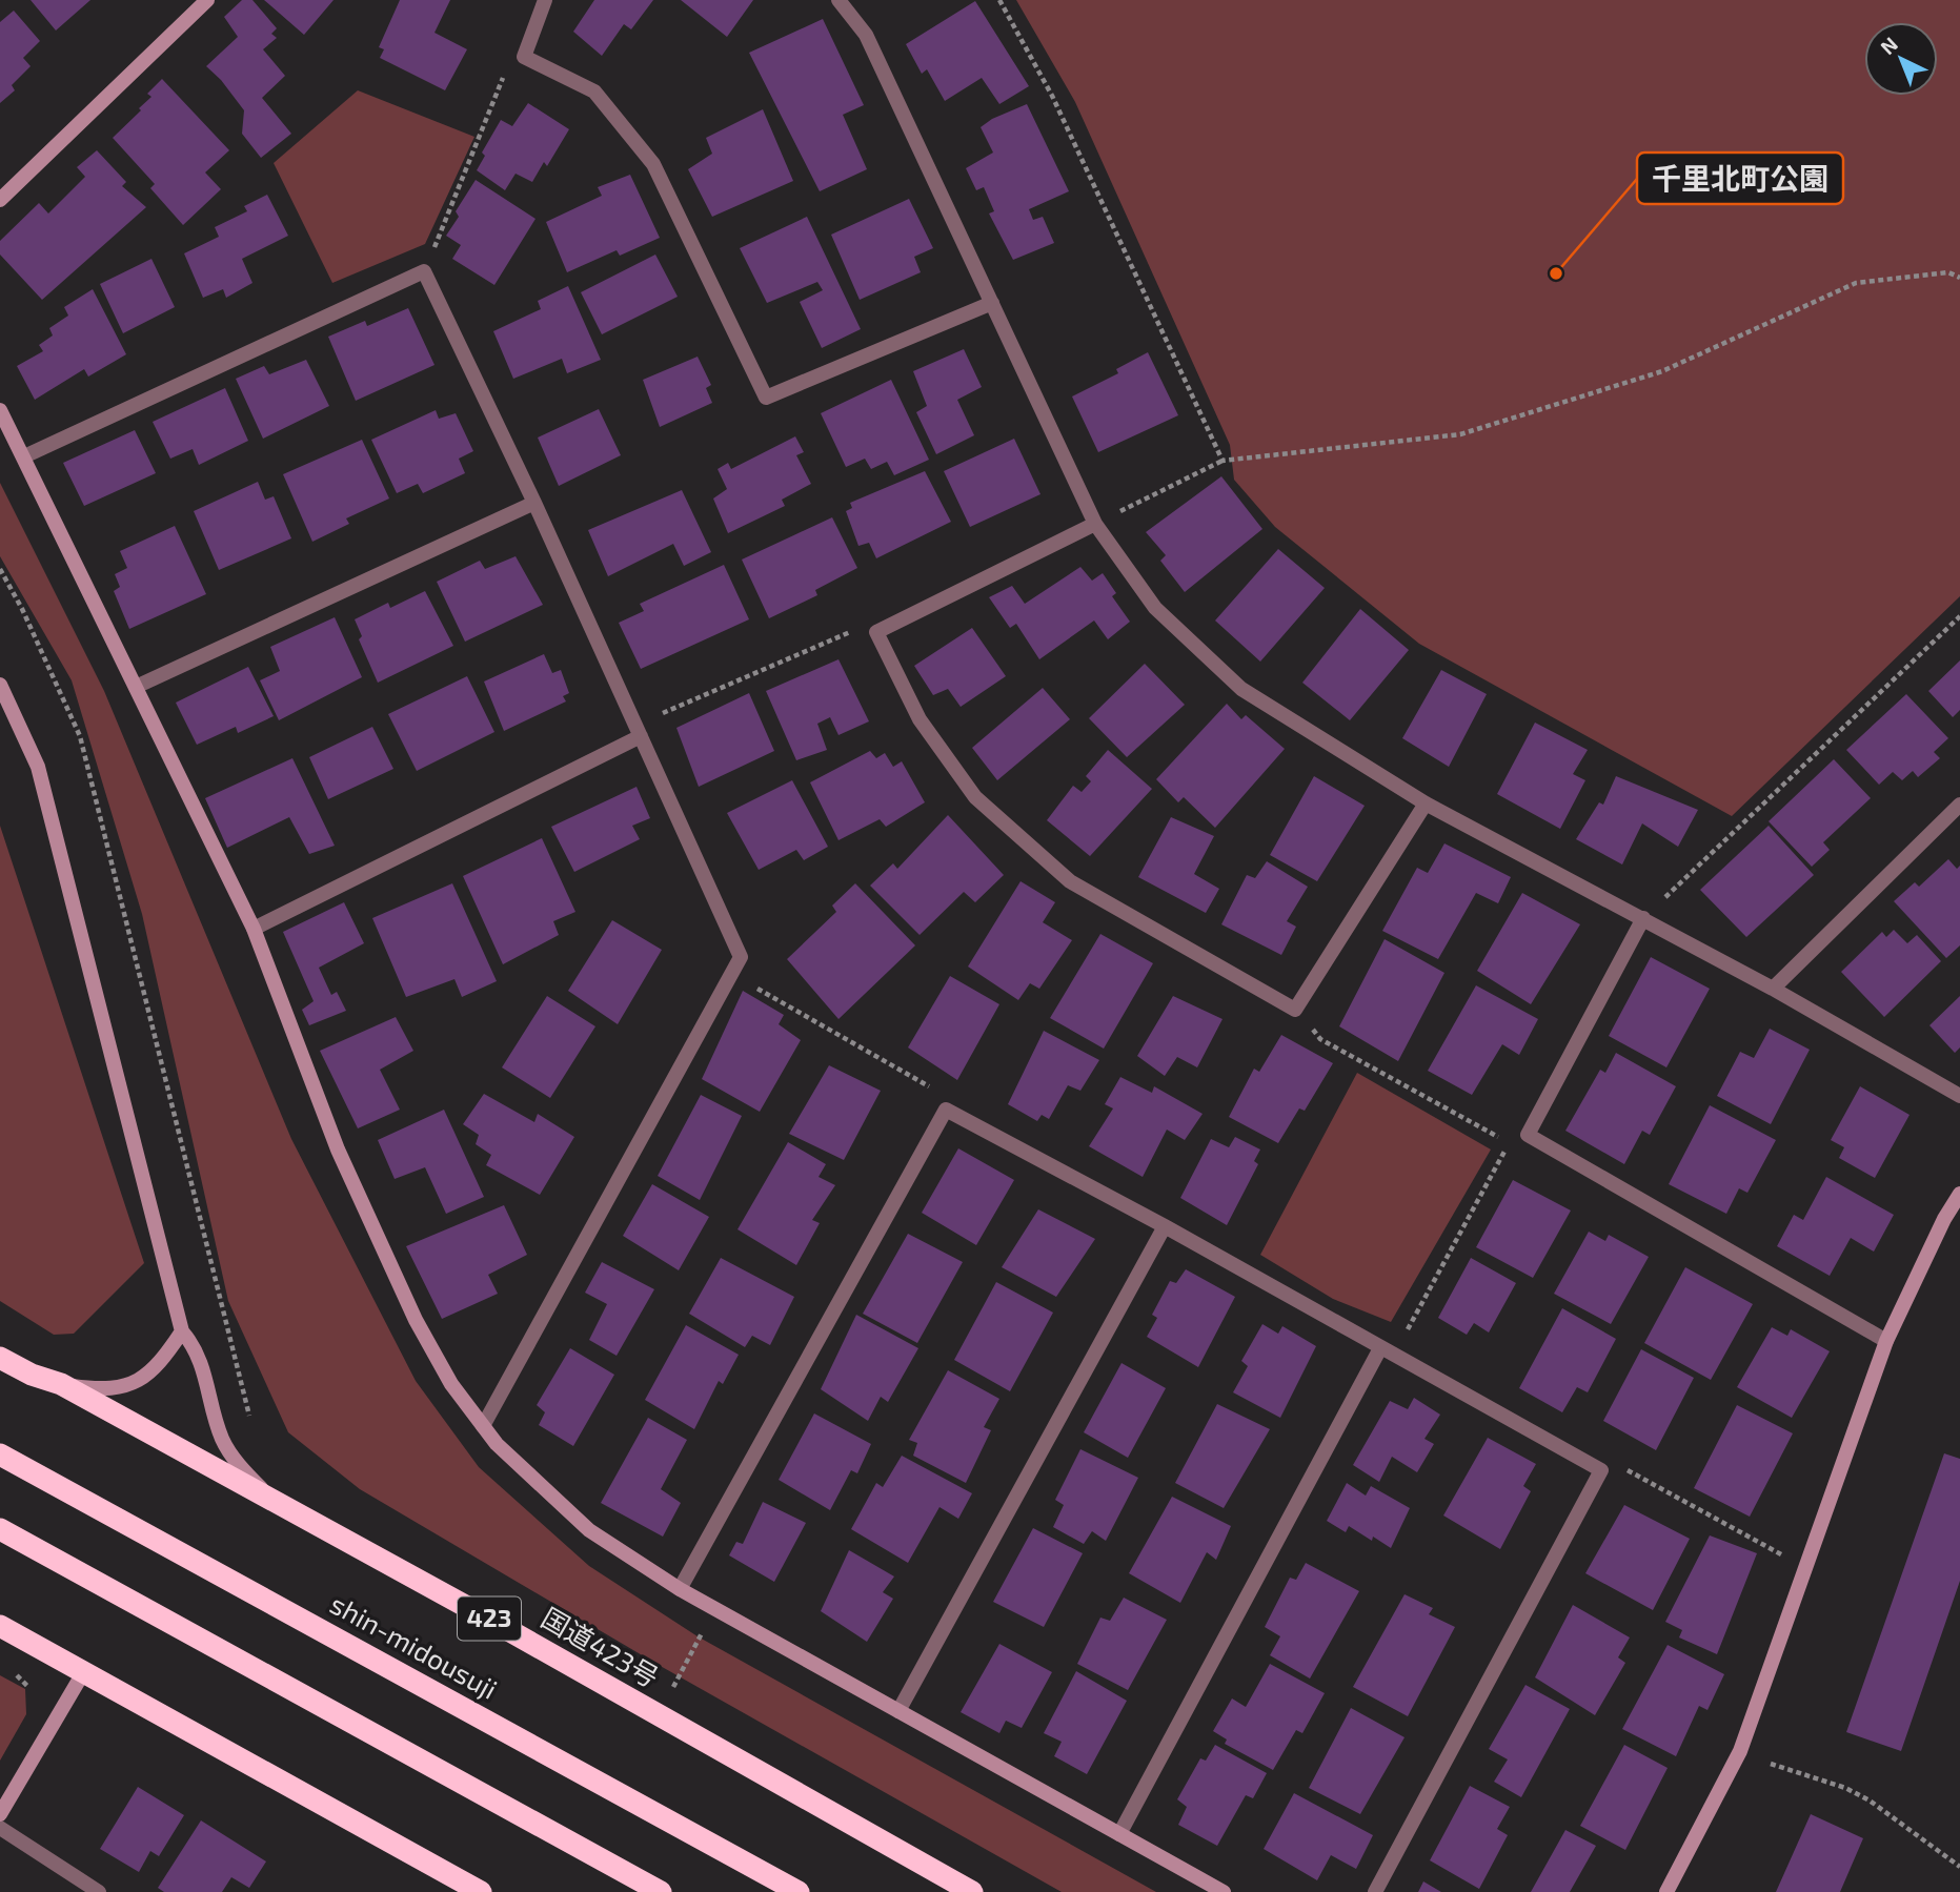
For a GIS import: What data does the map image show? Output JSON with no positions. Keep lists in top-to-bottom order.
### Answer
{
  "streets": {
    "highway": ["423", "shin-midousuji", "国道423号"]
  },
  "places": ["千里北町公園"],
  "north": "top left"
}
